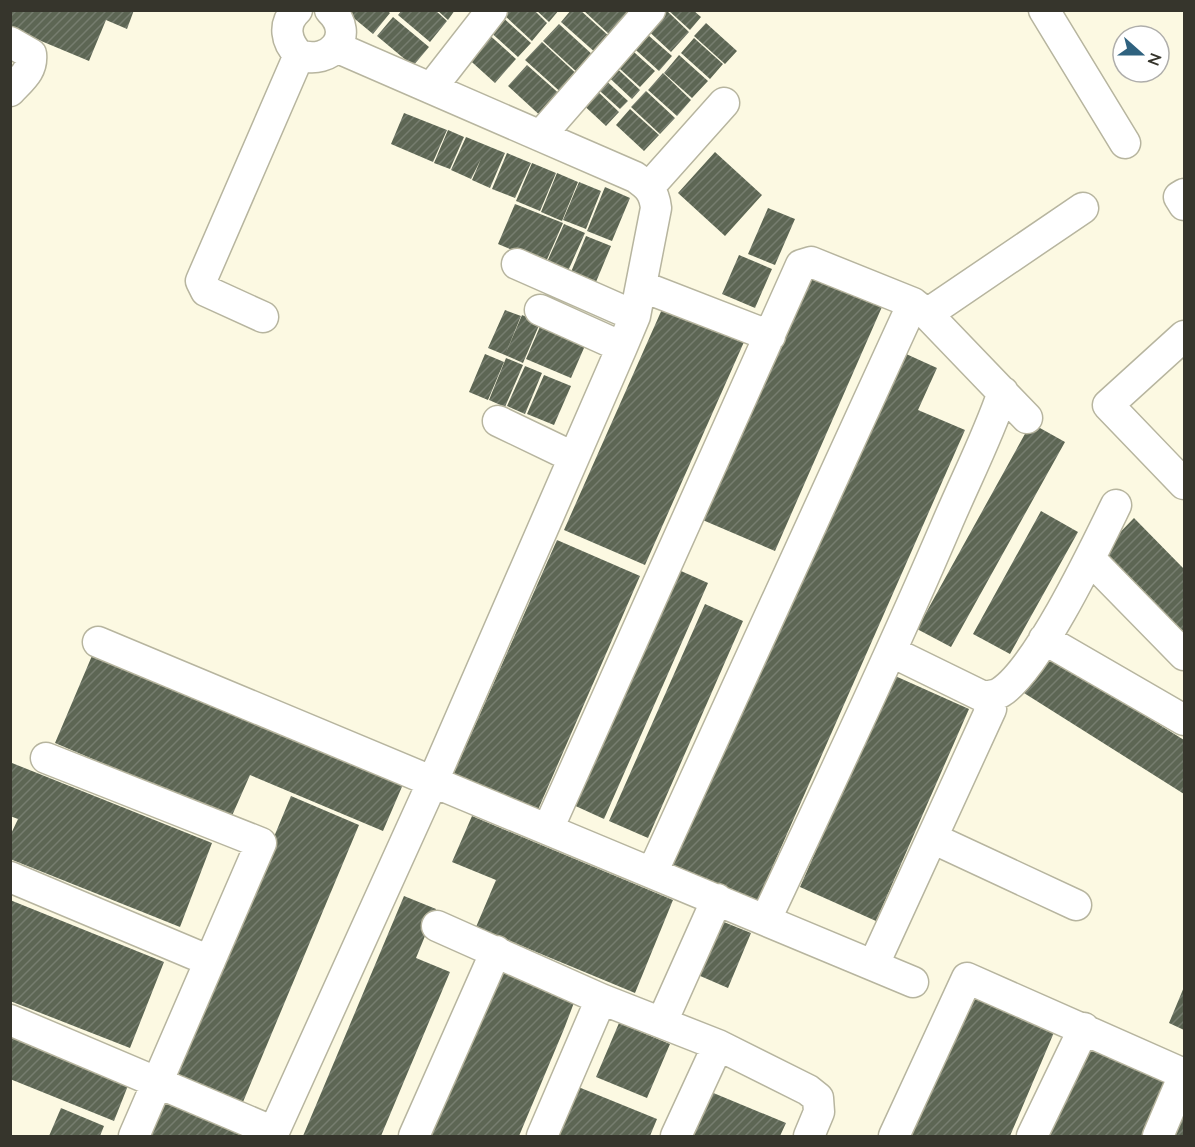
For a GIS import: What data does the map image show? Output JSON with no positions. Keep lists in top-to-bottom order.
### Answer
{
  "north": "right"
}
